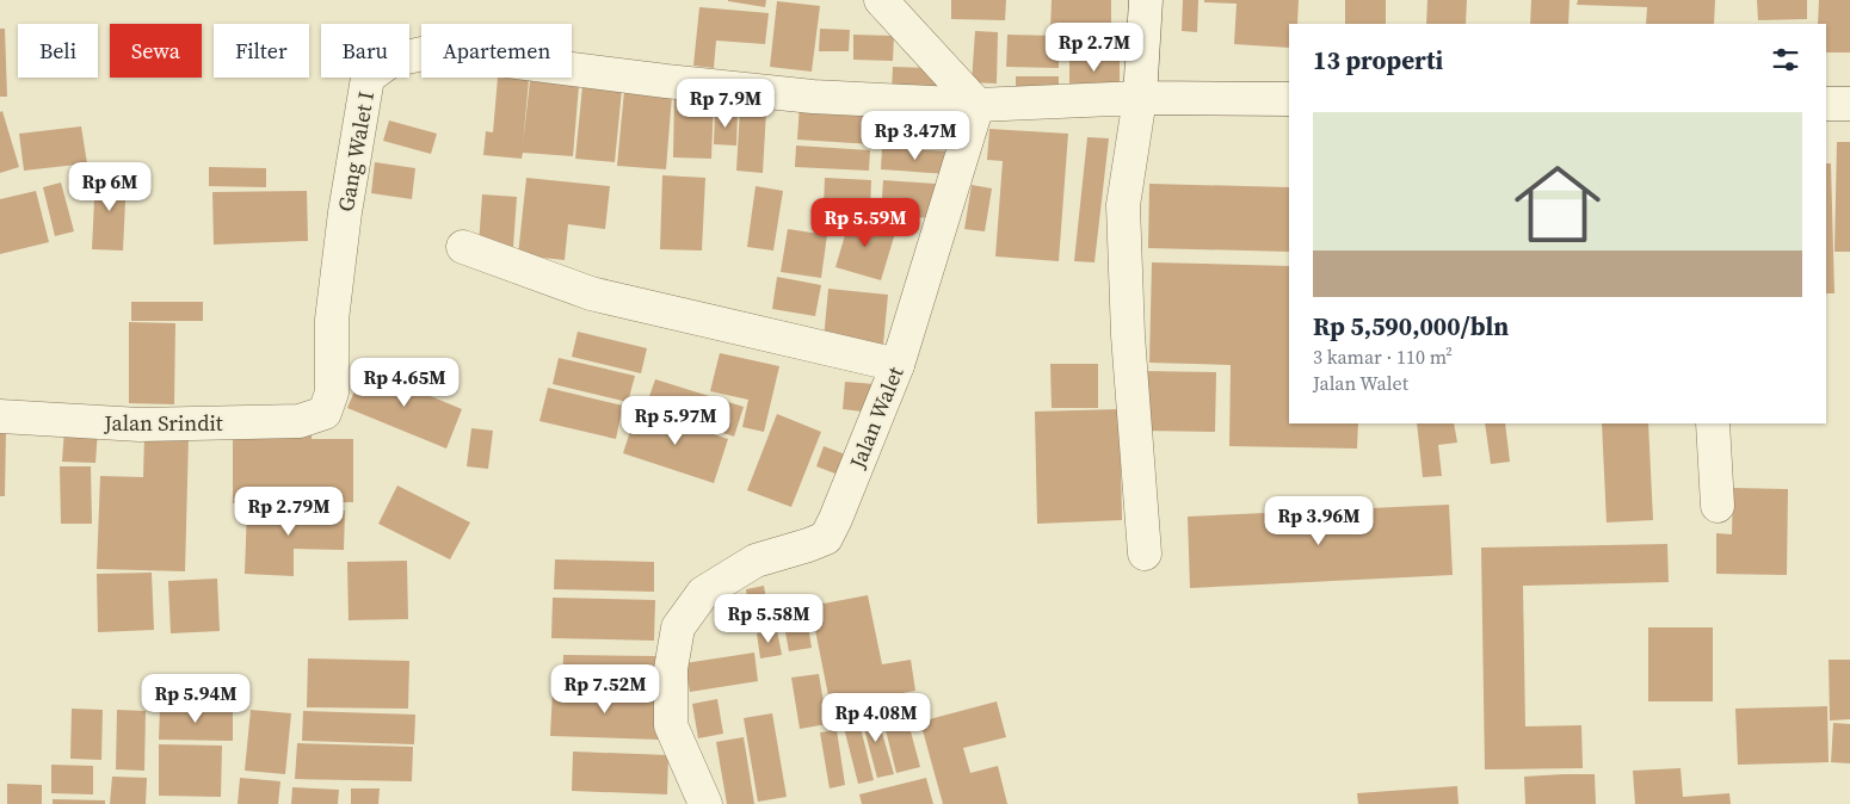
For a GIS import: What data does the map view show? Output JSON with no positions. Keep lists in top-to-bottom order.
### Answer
{
  "streets": {
    "street": ["Gang Walet I", "Jalan Walet", "Jalan Srindit"]
  },
  "crossings": [
    ["Gang Walet I", "Jalan Walet"],
    ["Gang Walet I", "Jalan Srindit"]
  ],
  "page": {
    "price": [
      "Rp 2.7M",
      "Rp 7.9M",
      "Rp 3.47M",
      "Rp 6M",
      "Rp 5.59M",
      "Rp 4.65M",
      "Rp 5.97M",
      "Rp 2.79M",
      "Rp 3.96M",
      "Rp 5.58M",
      "Rp 7.52M",
      "Rp 5.94M",
      "Rp 4.08M"
    ],
    "chip": [
      "Beli",
      "Sewa",
      "Filter",
      "Baru",
      "Apartemen"
    ],
    "heading": "13 properti",
    "list": [
      {
        "name": "Rp 5,590,000/bln",
        "note": "3 kamar · 110 m² · Jalan Walet"
      }
    ]
  }
}
